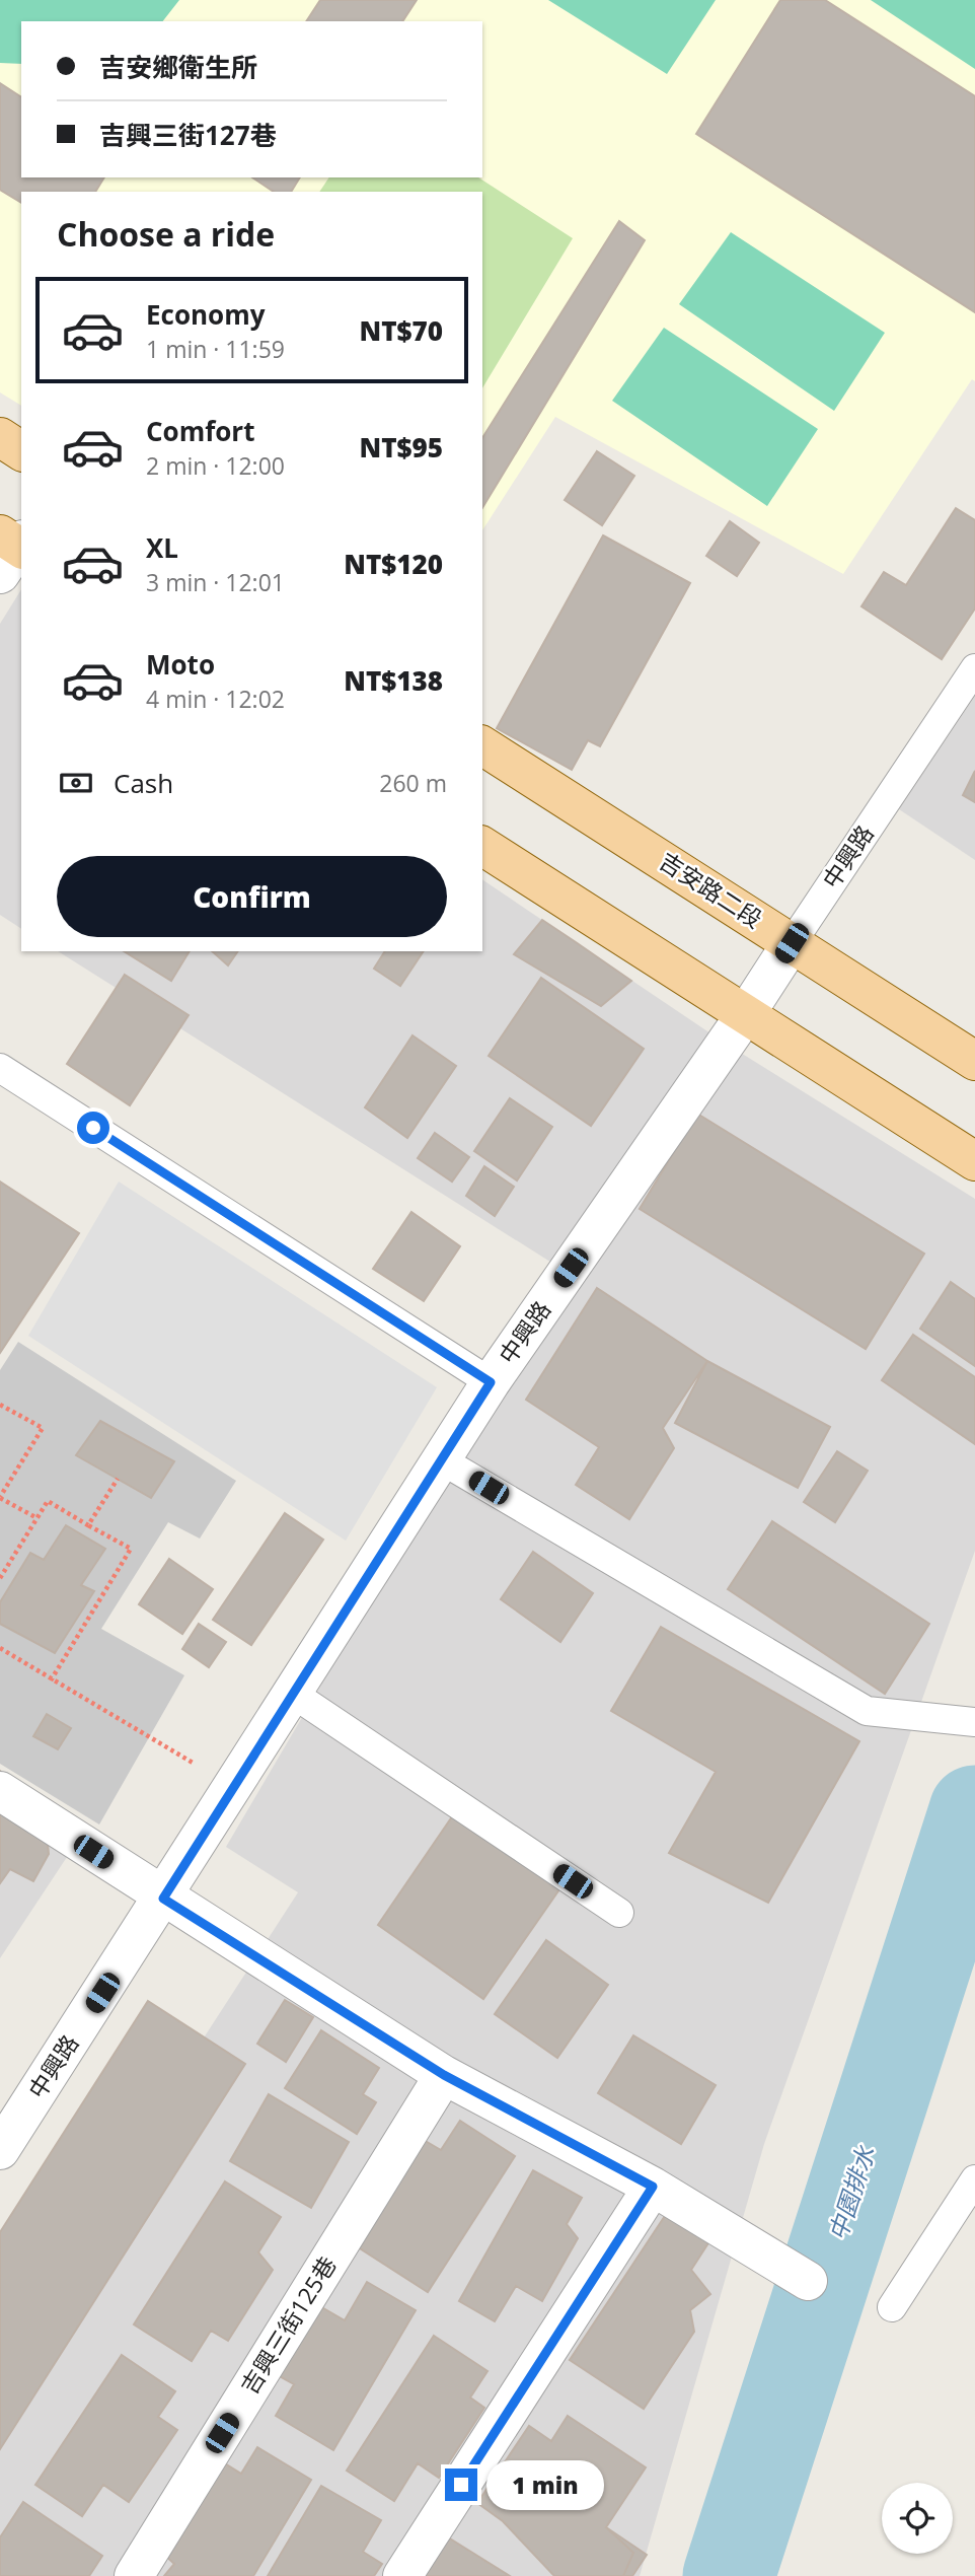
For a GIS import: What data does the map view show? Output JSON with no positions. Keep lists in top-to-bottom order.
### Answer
{
  "streets": {
    "main road": ["吉安路二段"],
    "street": ["中興路", "吉興三街125巷"]
  },
  "crossings": [
    ["中興路", "吉安路二段"]
  ],
  "water": ["中園排水"],
  "page": {
    "banner": ["吉安鄉衛生所", "吉興三街127巷"],
    "heading": "Choose a ride",
    "list": [
      {
        "name": "Economy",
        "note": "1 min · 11:59",
        "value": "NT$70"
      },
      {
        "name": "Comfort",
        "note": "2 min · 12:00",
        "value": "NT$95"
      },
      {
        "name": "XL",
        "note": "3 min · 12:01",
        "value": "NT$120"
      },
      {
        "name": "Moto",
        "note": "4 min · 12:02",
        "value": "NT$138"
      }
    ],
    "pay": ["Cash", "260 m"],
    "buttons": "Confirm",
    "bubble": "1 min"
  }
}
